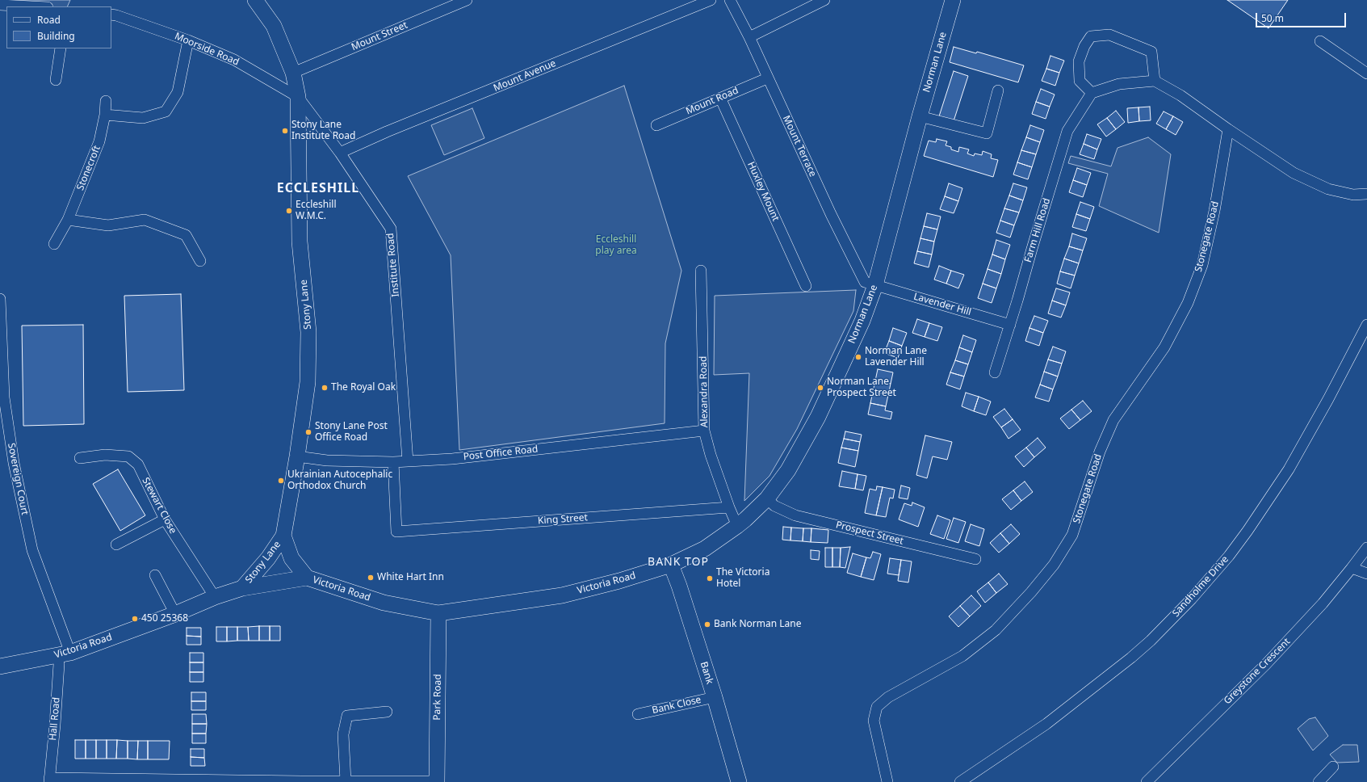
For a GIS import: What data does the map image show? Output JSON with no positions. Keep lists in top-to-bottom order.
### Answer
{
  "streets": {
    "street": [
      "Mount Street",
      "Moorside Road",
      "Norman Lane",
      "Mount Avenue",
      "Mount Road",
      "Mount Terrace",
      "Stonecroft",
      "Huxley Mount",
      "Farm Hill Road",
      "Stonegate Road",
      "Institute Road",
      "Stony Lane",
      "Lavender Hill",
      "Alexandra Road",
      "Post Office Road",
      "Sovereign Court",
      "Stewart Close",
      "King Street",
      "Prospect Street",
      "Victoria Road",
      "Sandholme Drive",
      "Greystone Crescent",
      "Bank",
      "Park Road",
      "Bank Close",
      "Hall Road"
    ]
  },
  "crossings": [
    ["Mount Street", "Stony Lane"],
    ["Moorside Road", "Institute Road"],
    ["Moorside Road", "Stony Lane"],
    ["Norman Lane", "Mount Terrace"],
    ["Norman Lane", "Lavender Hill"],
    ["Norman Lane", "Alexandra Road"],
    ["Norman Lane", "Prospect Street"],
    ["Norman Lane", "Victoria Road"],
    ["Norman Lane", "Bank"],
    ["Mount Avenue", "Institute Road"],
    ["Mount Road", "Mount Terrace"],
    ["Mount Road", "Huxley Mount"],
    ["Mount Terrace", "Lavender Hill"],
    ["Farm Hill Road", "Lavender Hill"],
    ["Institute Road", "Stony Lane"],
    ["Institute Road", "Post Office Road"],
    ["Stony Lane", "Post Office Road"],
    ["Stony Lane", "Victoria Road"],
    ["Alexandra Road", "Post Office Road"],
    ["Alexandra Road", "King Street"],
    ["Post Office Road", "King Street"],
    ["Sovereign Court", "Victoria Road"],
    ["Sovereign Court", "Hall Road"],
    ["Stewart Close", "Victoria Road"],
    ["Victoria Road", "Bank"],
    ["Victoria Road", "Park Road"],
    ["Victoria Road", "Hall Road"],
    ["Bank", "Bank Close"]
  ],
  "districts": ["ECCLESHILL", "BANK TOP"],
  "parks": ["Eccleshill play area"],
  "places": [
    "Stony Lane Institute Road",
    "Eccleshill W.M.C.",
    "Norman Lane Lavender Hill",
    "The Royal Oak",
    "Norman Lane Prospect Street",
    "Stony Lane Post Office Road",
    "Ukrainian Autocephalic Orthodox Church",
    "White Hart Inn",
    "The Victoria Hotel",
    "450 25368",
    "Bank Norman Lane"
  ],
  "legend": ["Road", "Building"],
  "scale_bar": "50 m"
}
